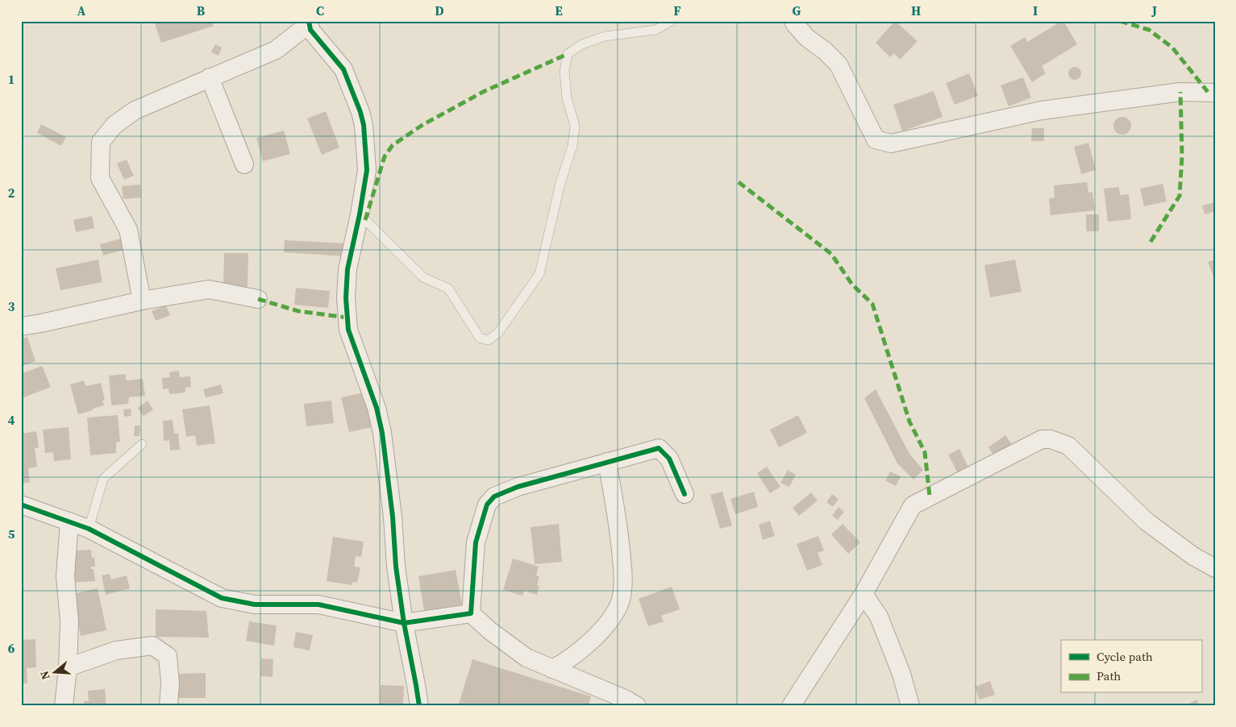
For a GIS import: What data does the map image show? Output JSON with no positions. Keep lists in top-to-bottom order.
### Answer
{
  "legend": ["Cycle path", "Path"],
  "north": "left",
  "grid": {
    "columns": [
      "A",
      "B",
      "C",
      "D",
      "E",
      "F",
      "G",
      "H",
      "I",
      "J"
    ],
    "rows": [
      "1",
      "2",
      "3",
      "4",
      "5",
      "6"
    ]
  }
}
